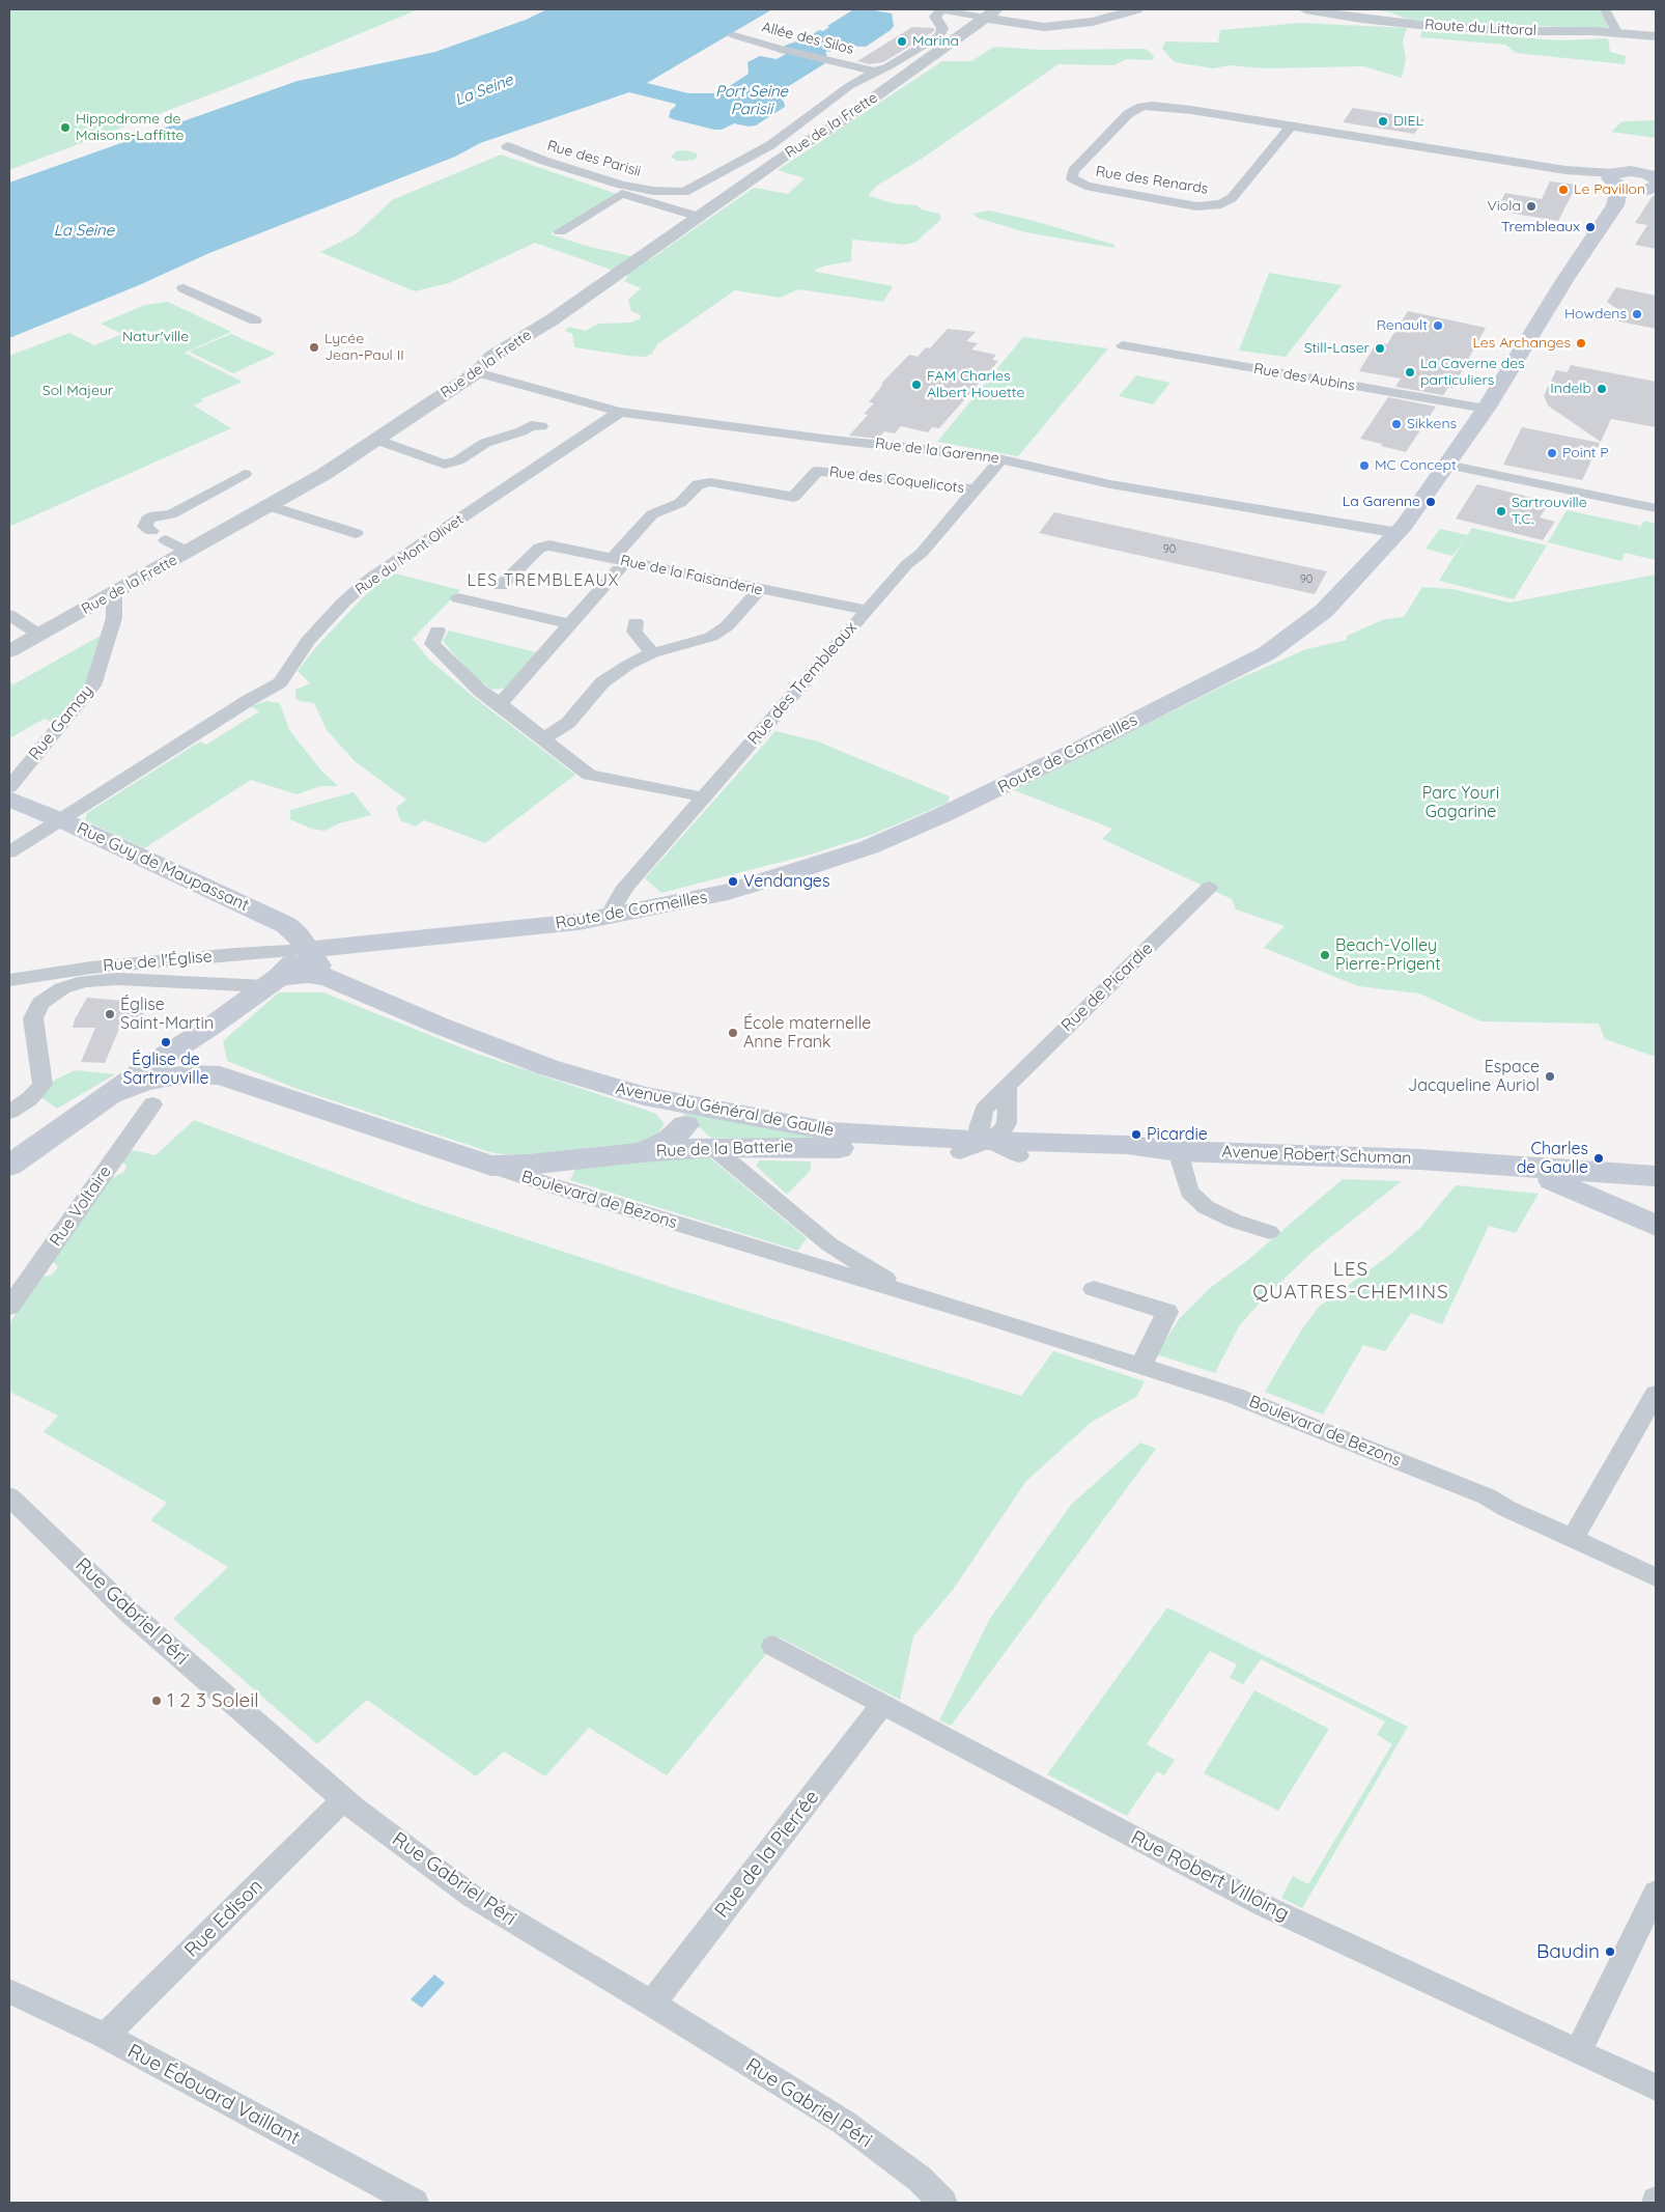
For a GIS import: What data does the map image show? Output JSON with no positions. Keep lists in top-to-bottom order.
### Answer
{
  "streets": {
    "main road": [
      "Route de Cormeilles",
      "Rue Guy de Maupassant",
      "Avenue du Général de Gaulle",
      "Rue de la Batterie",
      "Avenue Robert Schuman",
      "Boulevard de Bezons"
    ],
    "street": [
      "Route du Littoral",
      "Allée des Silos",
      "Rue de la Frette",
      "Rue des Parisii",
      "Rue des Renards",
      "Rue des Aubins",
      "Rue de la Garenne",
      "Rue des Coquelicots",
      "Rue du Mont Olivet",
      "Rue de la Faisanderie",
      "Rue des Trembleaux",
      "Rue Gamay",
      "Rue de l'Église",
      "Rue de Picardie",
      "Rue Voltaire",
      "Rue Gabriel Péri",
      "Rue de la Pierrée",
      "Rue Robert Villoing",
      "Rue Edison",
      "Rue Édouard Vaillant"
    ]
  },
  "crossings": [
    ["Allée des Silos", "Rue des Parisii"],
    ["Rue de la Frette", "Rue de la Garenne"],
    ["Rue de la Frette", "Rue Gamay"],
    ["Rue des Renards", "Route de Cormeilles"],
    ["Rue des Aubins", "Route de Cormeilles"],
    ["Rue de la Garenne", "Rue du Mont Olivet"],
    ["Rue de la Garenne", "Rue des Trembleaux"],
    ["Rue de la Garenne", "Route de Cormeilles"],
    ["Rue des Coquelicots", "Rue de la Faisanderie"],
    ["Rue des Coquelicots", "Rue des Trembleaux"],
    ["Rue du Mont Olivet", "Rue Guy de Maupassant"],
    ["Rue de la Faisanderie", "Rue des Trembleaux"],
    ["Rue des Trembleaux", "Route de Cormeilles"],
    ["Route de Cormeilles", "Rue Guy de Maupassant"],
    ["Route de Cormeilles", "Rue de l'Église"],
    ["Rue Guy de Maupassant", "Rue de l'Église"],
    ["Rue de Picardie", "Rue de la Batterie"],
    ["Rue de Picardie", "Avenue Robert Schuman"],
    ["Avenue du Général de Gaulle", "Rue de la Batterie"],
    ["Rue de la Batterie", "Avenue Robert Schuman"],
    ["Rue de la Batterie", "Boulevard de Bezons"],
    ["Rue Gabriel Péri", "Rue de la Pierrée"],
    ["Rue Gabriel Péri", "Rue Edison"],
    ["Rue de la Pierrée", "Rue Robert Villoing"],
    ["Rue Edison", "Rue Édouard Vaillant"]
  ],
  "districts": ["LES TREMBLEAUX", "LES QUATRES-CHEMINS"],
  "water": ["La Seine", "Port Seine Parisii"],
  "parks": ["Natur'ville", "Sol Majeur", "Parc Youri Gagarine"],
  "places": [
    "Marina",
    "DIEL",
    "Hippodrome de Maisons-Laffitte",
    "Le Pavillon",
    "Viola",
    "Trembleaux",
    "Howdens",
    "Renault",
    "Les Archanges",
    "Lycée Jean-Paul II",
    "Still-Laser",
    "La Caverne des particuliers",
    "FAM Charles Albert Houette",
    "Indelb",
    "Sikkens",
    "Point P",
    "MC Concept",
    "La Garenne",
    "Sartrouville T.C.",
    "Vendanges",
    "Beach-Volley Pierre-Prigent",
    "Église Saint-Martin",
    "École maternelle Anne Frank",
    "Église de Sartrouville",
    "Espace Jacqueline Auriol",
    "Picardie",
    "Charles de Gaulle",
    "1 2 3 Soleil",
    "Baudin"
  ],
  "house_numbers": ["90", "90"]
}
